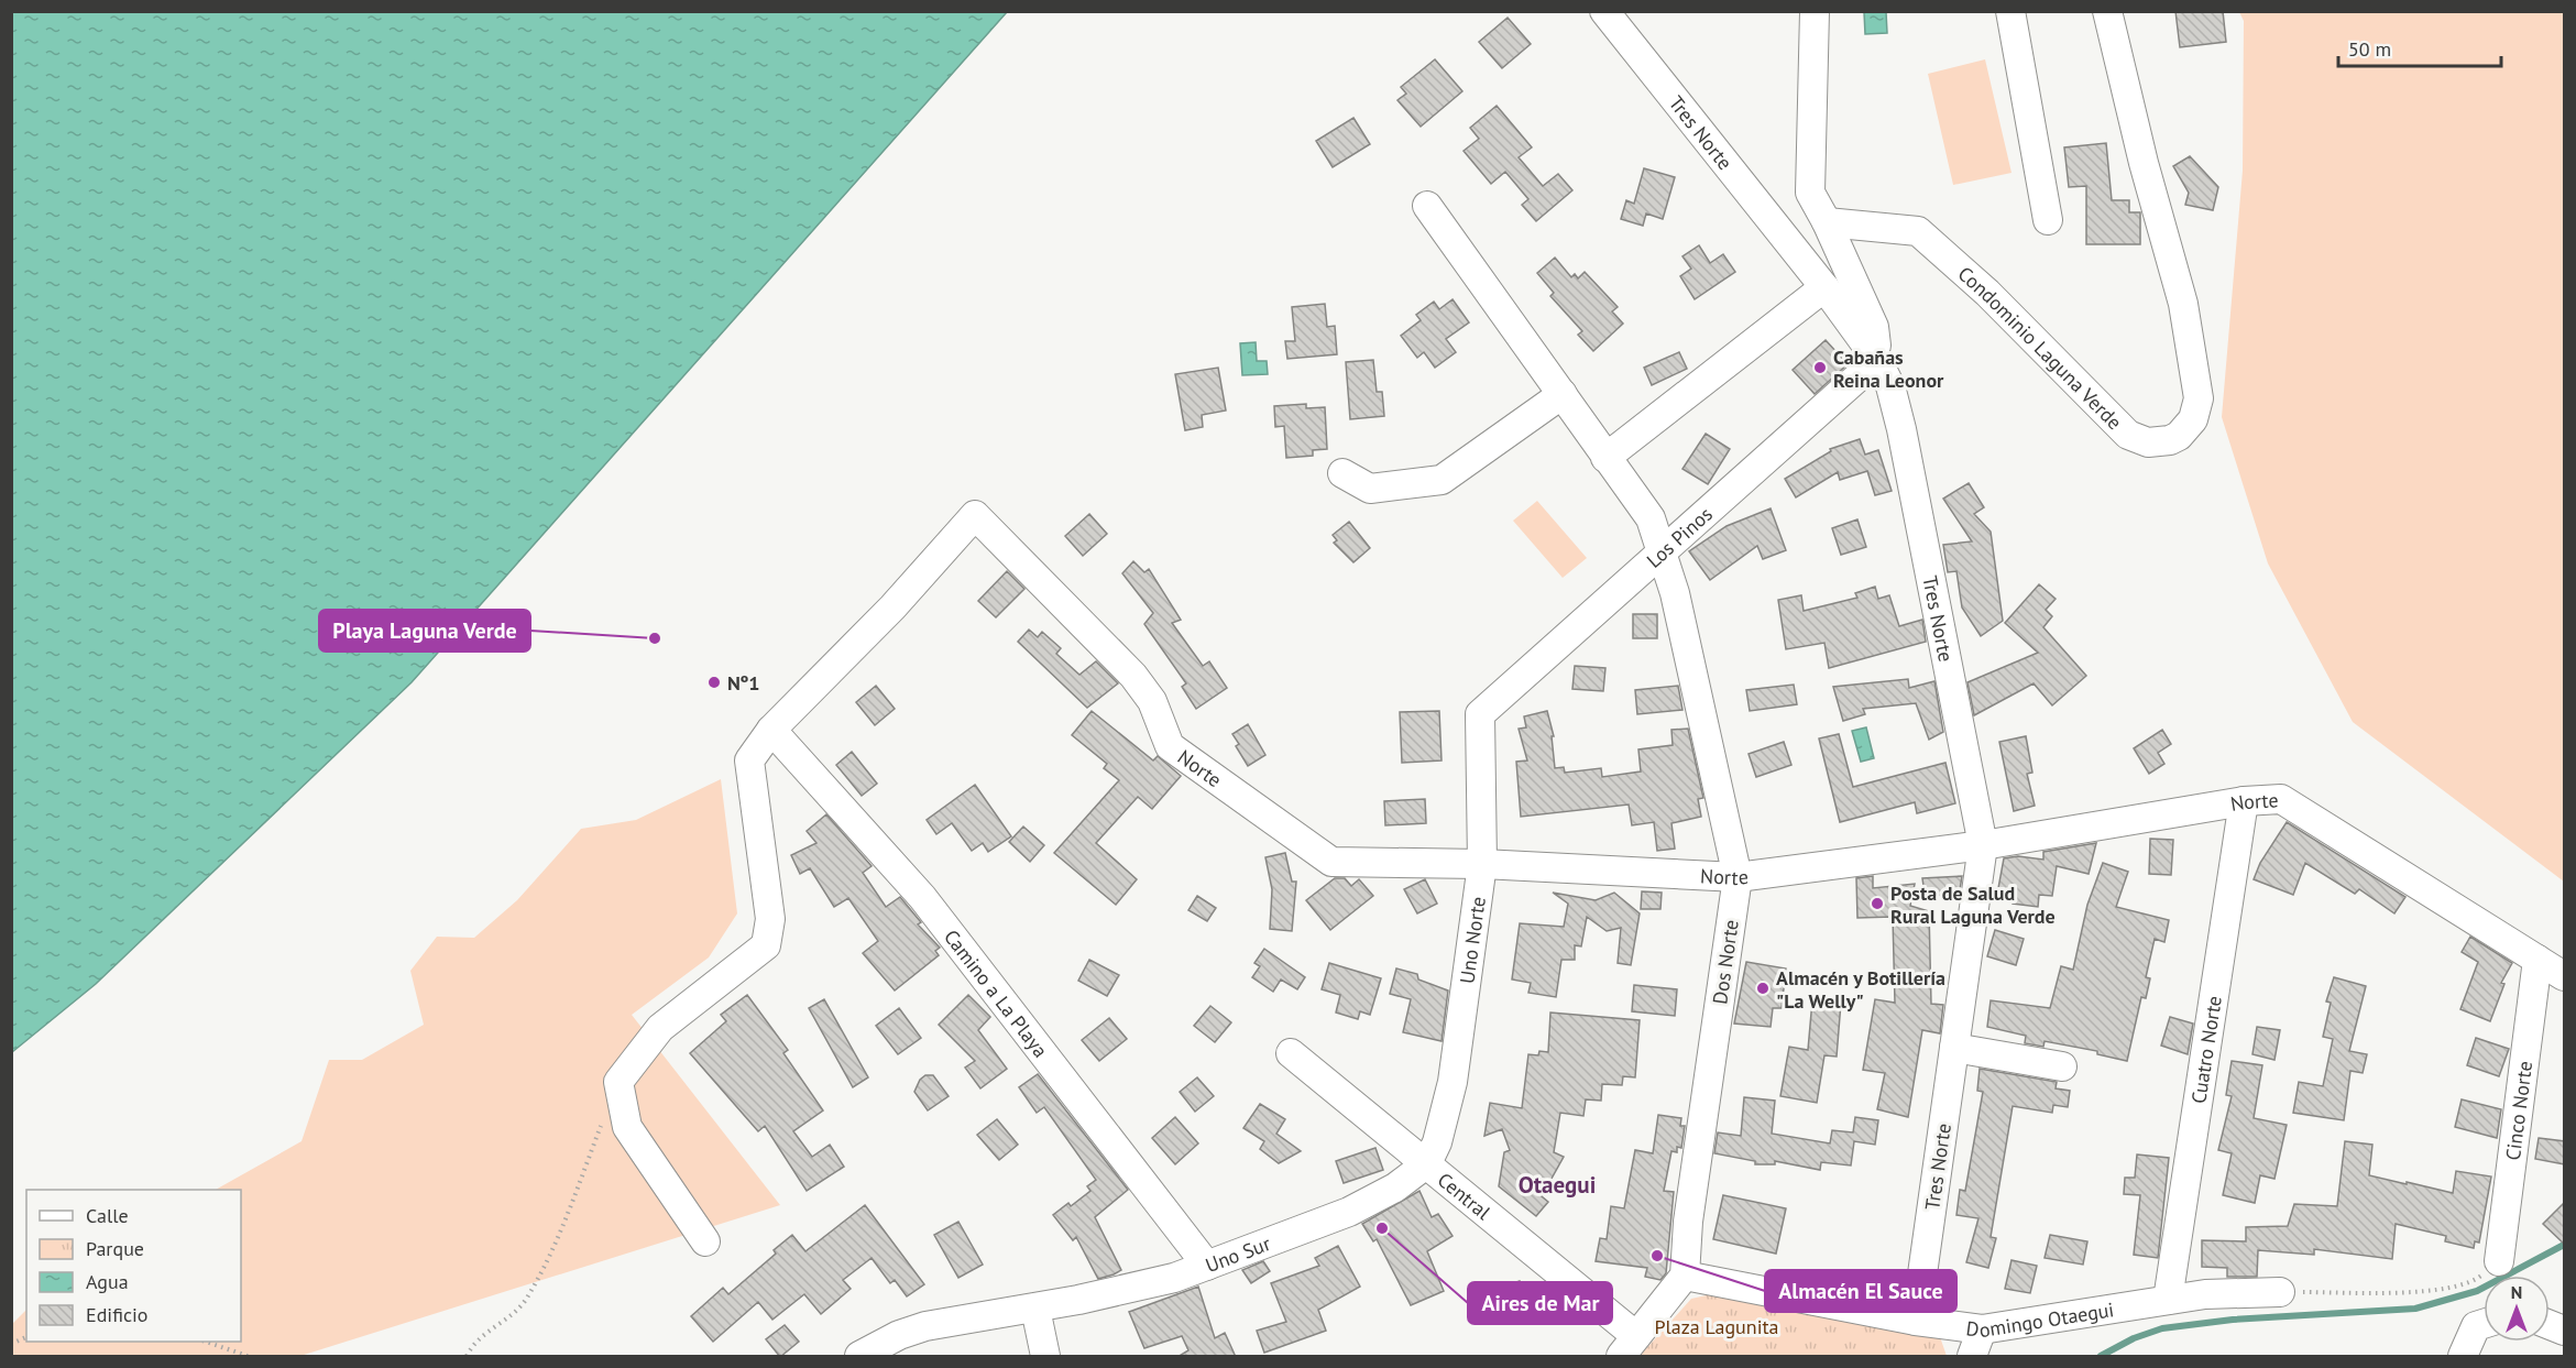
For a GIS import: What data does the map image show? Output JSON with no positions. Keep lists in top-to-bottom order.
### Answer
{
  "streets": {
    "street": [
      "Tres Norte",
      "Condominio Laguna Verde",
      "Los Pinos",
      "Norte",
      "Uno Norte",
      "Dos Norte",
      "Camino a La Playa",
      "Cuatro Norte",
      "Cinco Norte",
      "Central",
      "Uno Sur",
      "Domingo Otaegui"
    ]
  },
  "crossings": [
    ["Tres Norte", "Los Pinos"],
    ["Tres Norte", "Norte"],
    ["Tres Norte", "Domingo Otaegui"],
    ["Los Pinos", "Uno Norte"],
    ["Los Pinos", "Dos Norte"],
    ["Norte", "Uno Norte"],
    ["Norte", "Dos Norte"],
    ["Norte", "Camino a La Playa"],
    ["Norte", "Cuatro Norte"],
    ["Norte", "Cinco Norte"],
    ["Uno Norte", "Central"],
    ["Uno Norte", "Uno Sur"],
    ["Dos Norte", "Domingo Otaegui"],
    ["Camino a La Playa", "Uno Sur"],
    ["Cuatro Norte", "Domingo Otaegui"],
    ["Central", "Uno Sur"]
  ],
  "districts": ["Otaegui"],
  "parks": ["Plaza Lagunita"],
  "places": [
    "Cabañas Reina Leonor",
    "Playa Laguna Verde",
    "Nº1",
    "Posta de Salud Rural Laguna Verde",
    "Almacén y Botillería \"La Welly\"",
    "Aires de Mar",
    "Almacén El Sauce"
  ],
  "legend": [
    "Calle",
    "Parque",
    "Agua",
    "Edificio"
  ],
  "scale_bar": "50 m",
  "north": "top"
}
